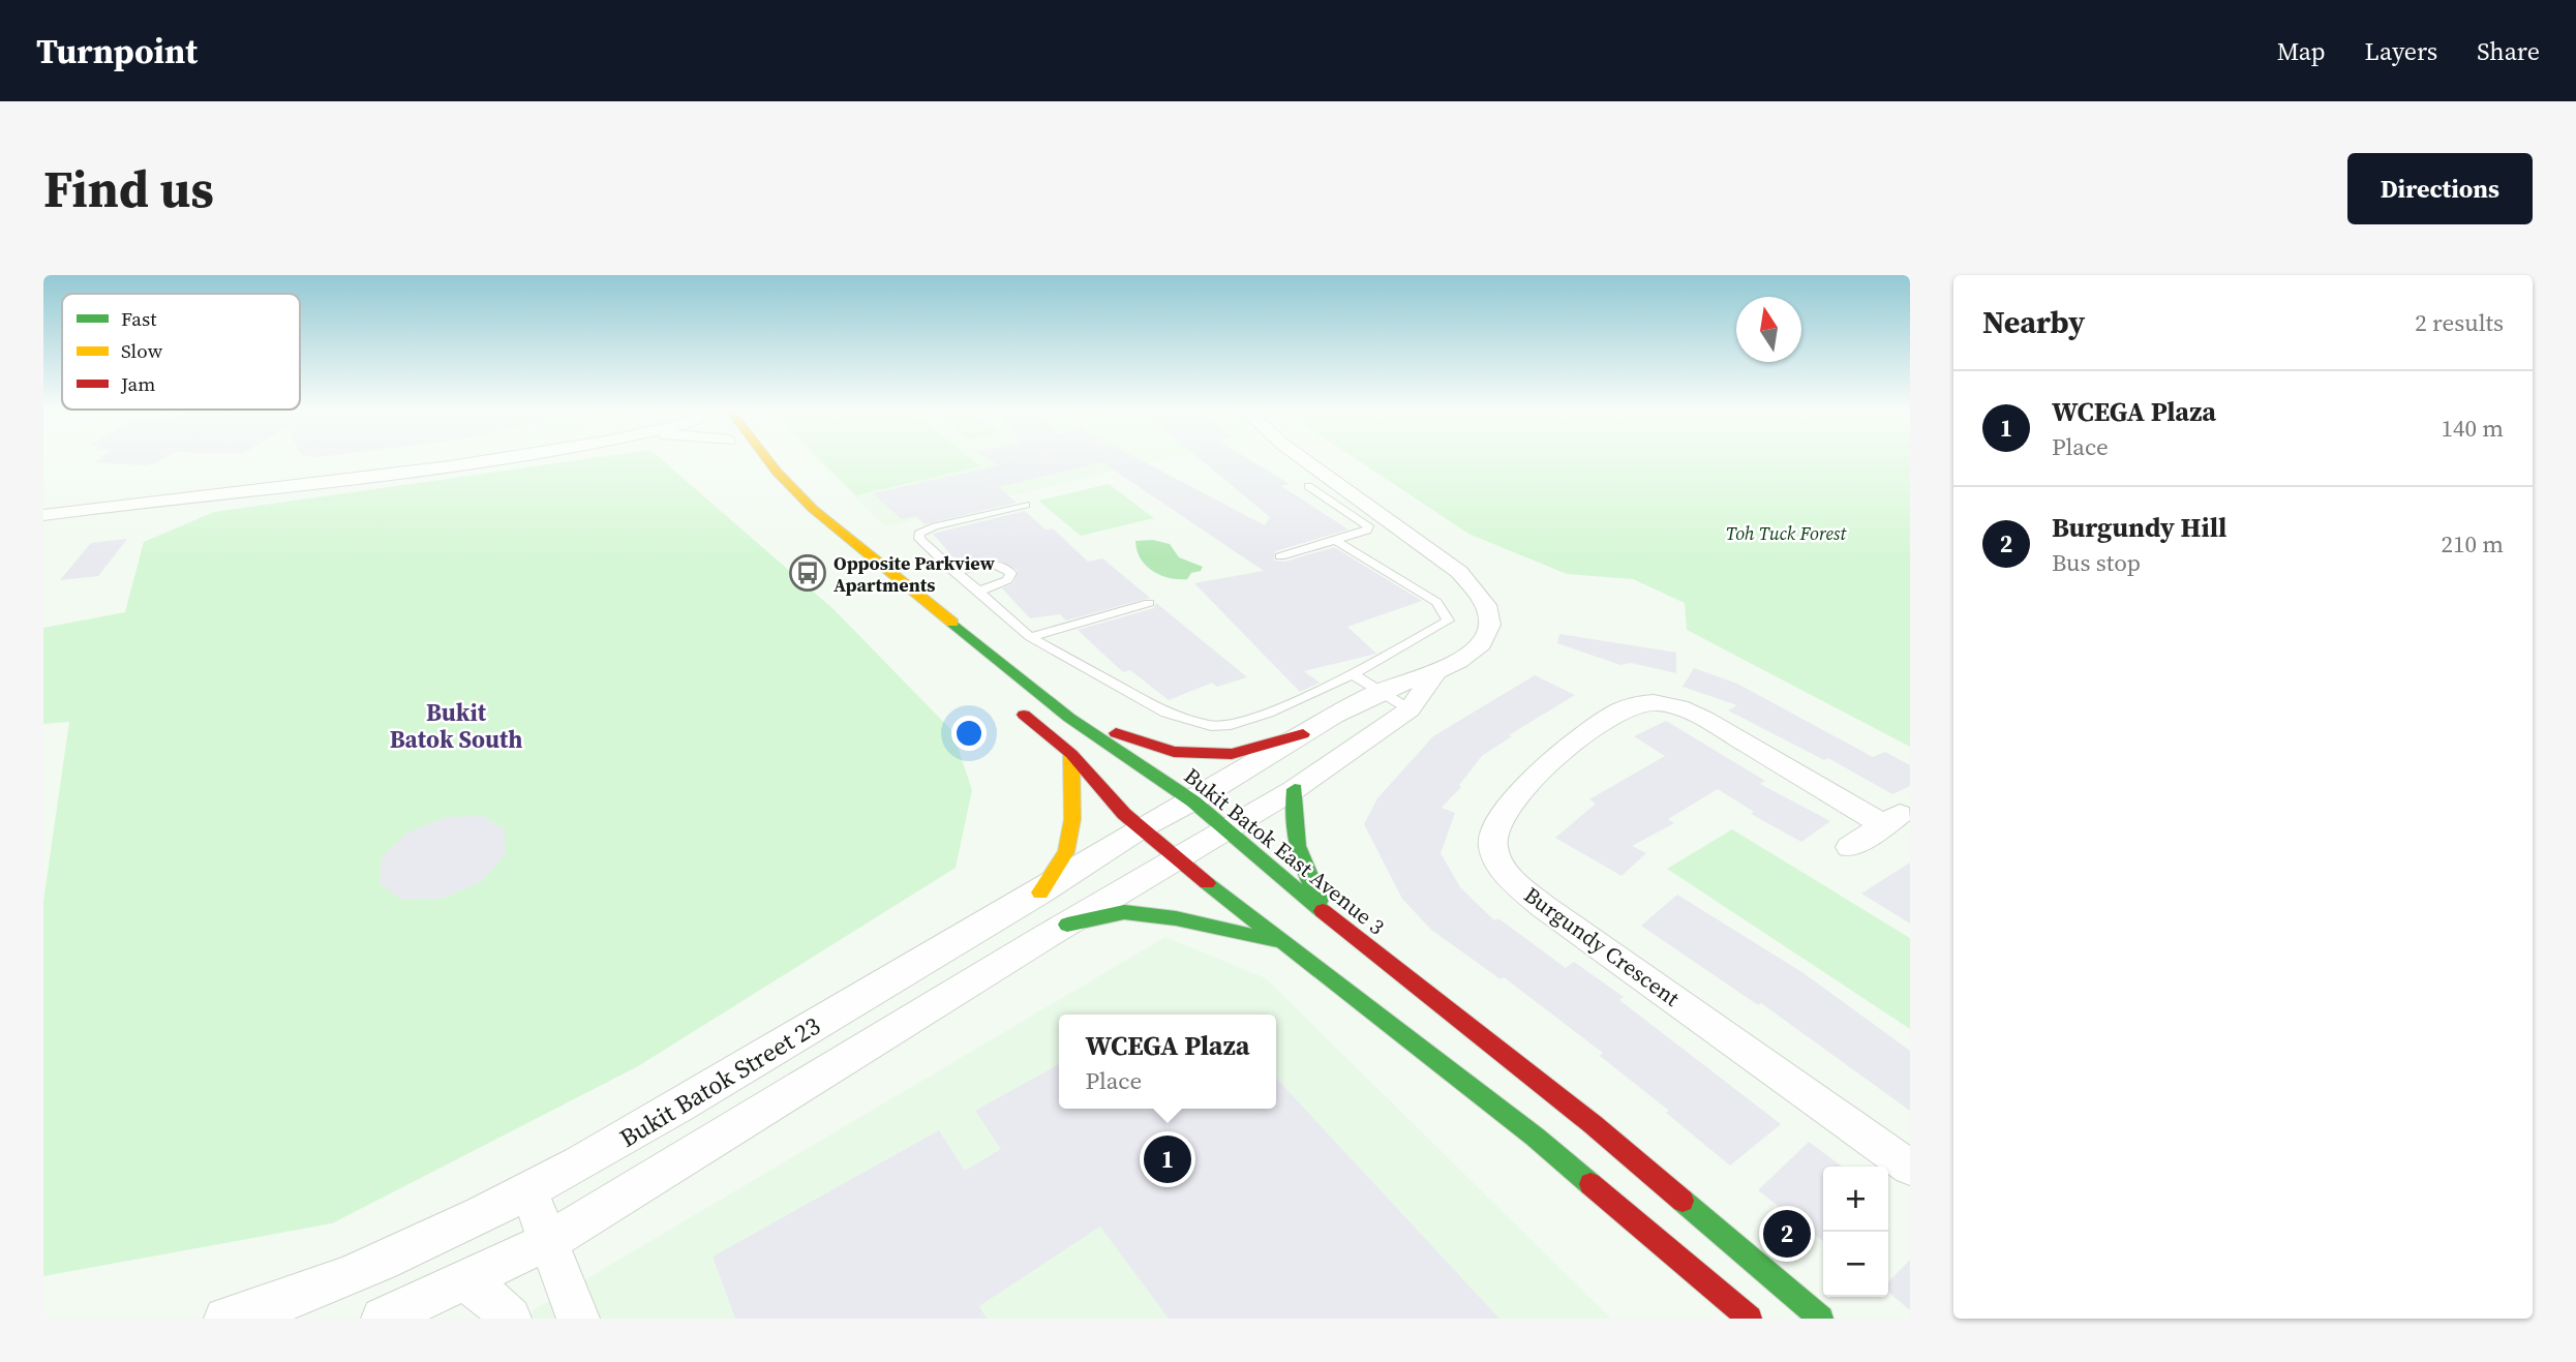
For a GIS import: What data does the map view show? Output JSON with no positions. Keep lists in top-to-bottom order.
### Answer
{
  "streets": {
    "main road": ["Bukit Batok East Avenue 3"],
    "street": ["Burgundy Crescent", "Bukit Batok Street 23"]
  },
  "crossings": [
    ["Bukit Batok East Avenue 3", "Bukit Batok Street 23"]
  ],
  "districts": ["Bukit Batok South"],
  "parks": ["Toh Tuck Forest"],
  "places": {
    "bus stop": ["Opposite Parkview Apartments"]
  },
  "legend": ["Fast", "Slow", "Jam"],
  "north": "top",
  "page": {
    "header": "Turnpoint",
    "nav": ["Map", "Layers", "Share"],
    "buttons": "Directions",
    "title": "Find us",
    "heading": ["Nearby", "2 results"],
    "list": [
      {
        "mark": "1",
        "name": "WCEGA Plaza",
        "note": "Place",
        "value": "140 m"
      },
      {
        "mark": "2",
        "name": "Burgundy Hill",
        "note": "Bus stop",
        "value": "210 m"
      }
    ],
    "popup": ["WCEGA Plaza", "Place"],
    "pins": ["1", "2"],
    "map_buttons": ["+", "−"]
  }
}
